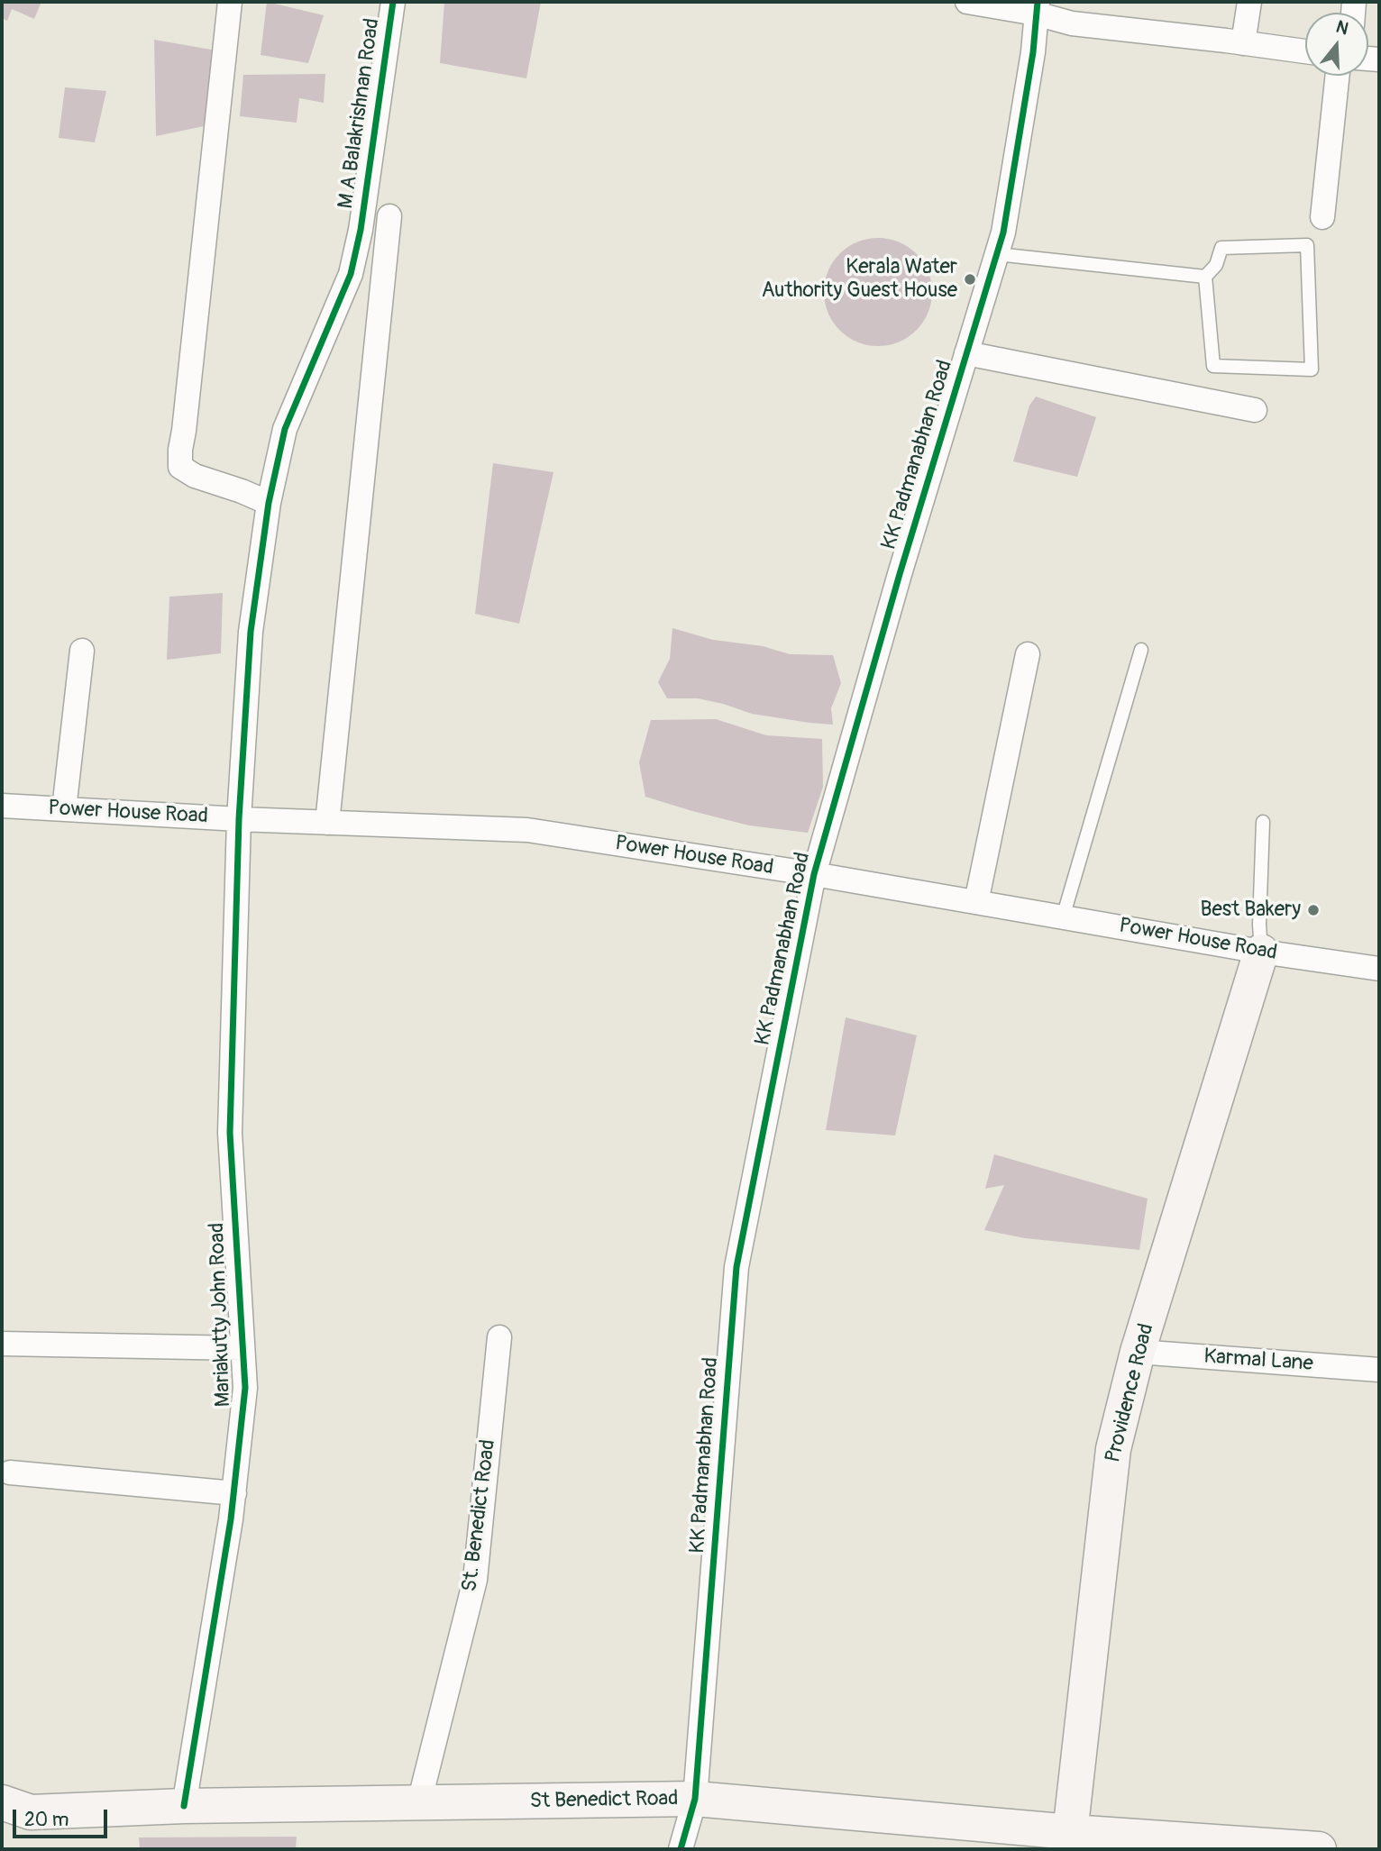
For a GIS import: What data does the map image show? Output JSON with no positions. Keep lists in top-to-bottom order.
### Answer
{
  "streets": {
    "street": [
      "M A Balakrishnan Road",
      "KK Padmanabhan Road",
      "Power House Road",
      "Mariakutty John Road",
      "Karmal Lane",
      "Providence Road",
      "St. Benedict Road",
      "St Benedict Road"
    ]
  },
  "crossings": [
    ["M A Balakrishnan Road", "Mariakutty John Road"],
    ["KK Padmanabhan Road", "Power House Road"],
    ["KK Padmanabhan Road", "St Benedict Road"],
    ["Power House Road", "Mariakutty John Road"],
    ["Power House Road", "Providence Road"],
    ["Mariakutty John Road", "St Benedict Road"],
    ["Karmal Lane", "Providence Road"],
    ["Providence Road", "St Benedict Road"],
    ["St. Benedict Road", "St Benedict Road"]
  ],
  "places": ["Kerala Water Authority Guest House", "Best Bakery"],
  "scale_bar": "20 m",
  "north": "top"
}
